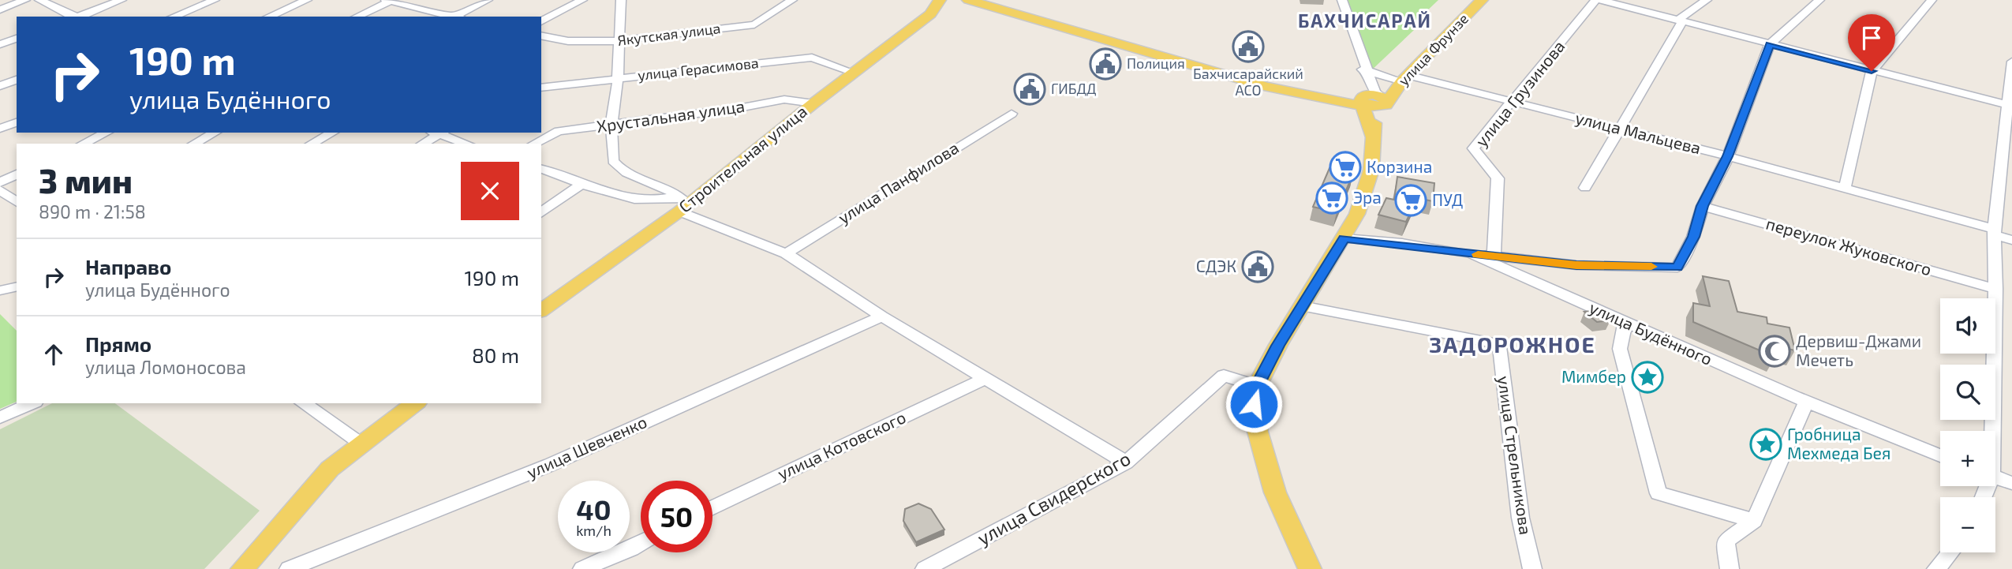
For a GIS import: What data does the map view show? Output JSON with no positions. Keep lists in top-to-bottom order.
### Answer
{
  "streets": {
    "main road": ["улица Фрунзе", "Строительная улица"],
    "street": [
      "Якутская улица",
      "улица Герасимова",
      "улица Грузинова",
      "Хрустальная улица",
      "улица Мальцева",
      "улица Панфилова",
      "переулок Жуковского",
      "улица Будённого",
      "улица Котовского",
      "улица Шевченко",
      "улица Стрельникова",
      "улица Свидерского"
    ]
  },
  "crossings": [
    ["улица Фрунзе", "улица Мальцева"],
    ["улица Фрунзе", "улица Будённого"],
    ["улица Фрунзе", "улица Стрельникова"],
    ["улица Фрунзе", "улица Свидерского"],
    ["улица Герасимова", "Строительная улица"],
    ["улица Грузинова", "улица Мальцева"],
    ["Хрустальная улица", "Строительная улица"]
  ],
  "districts": ["БАХЧИСАРАЙ", "ЗАДОРОЖНОЕ"],
  "places": {
    "public building": [
      "Бахчисарайский АСО",
      "Полиция",
      "ГИБДД",
      "СДЭК"
    ],
    "supermarket": ["Корзина", "Эра", "ПУД"],
    "mosque": ["Дервиш-Джами Мечеть"],
    "place": ["Мимбер", "Гробница Мехмеда Бея"]
  },
  "page": {
    "turn": ["190 m", "улица Будённого"],
    "heading": ["3 мин", "890 m · 21:58"],
    "list": [
      {
        "name": "Направо",
        "note": "улица Будённого",
        "value": "190 m"
      },
      {
        "name": "Прямо",
        "note": "улица Ломоносова",
        "value": "80 m"
      }
    ],
    "map_buttons": ["+", "−"],
    "speed": "40 km/h",
    "limit": "50"
  }
}
